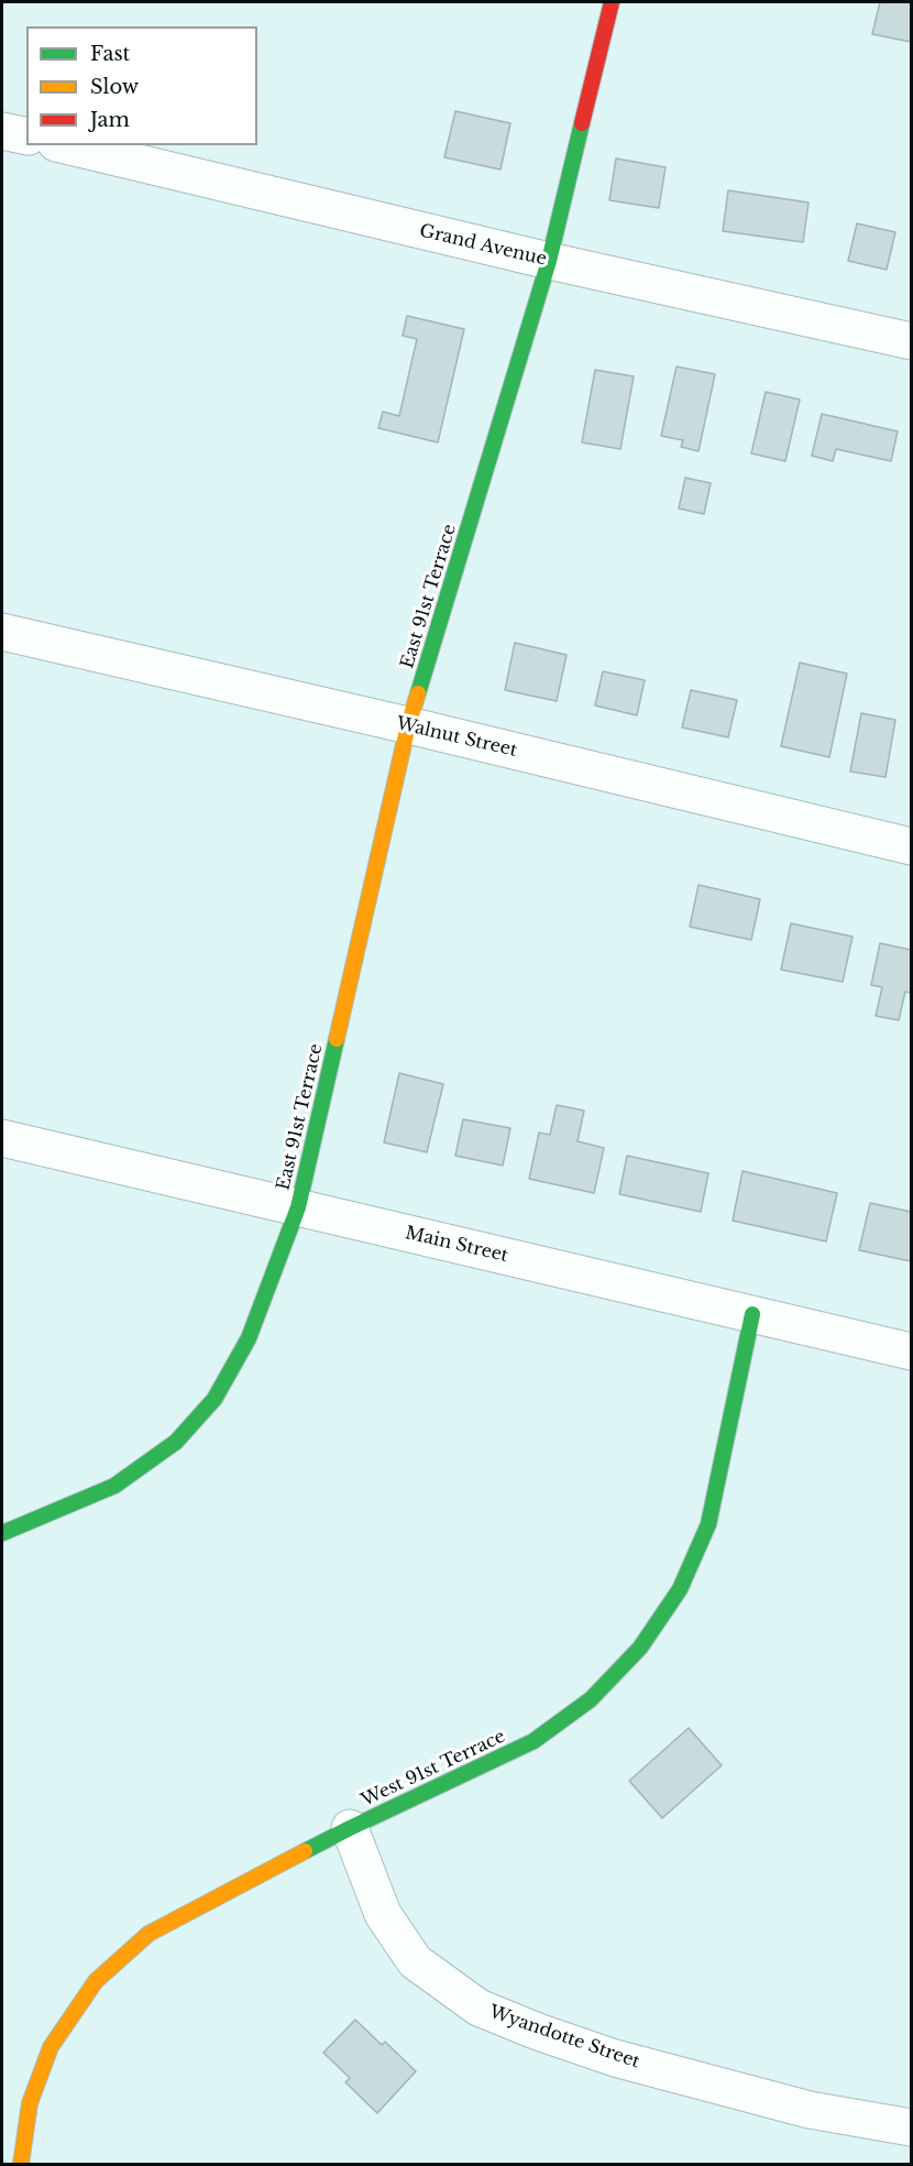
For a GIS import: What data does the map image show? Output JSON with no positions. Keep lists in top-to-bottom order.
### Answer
{
  "streets": {
    "street": [
      "Grand Avenue",
      "East 91st Terrace",
      "Walnut Street",
      "Main Street",
      "West 91st Terrace",
      "Wyandotte Street"
    ]
  },
  "crossings": [
    ["Grand Avenue", "East 91st Terrace"],
    ["East 91st Terrace", "Walnut Street"],
    ["East 91st Terrace", "Main Street"],
    ["Main Street", "West 91st Terrace"],
    ["West 91st Terrace", "Wyandotte Street"]
  ],
  "legend": ["Fast", "Slow", "Jam"]
}
